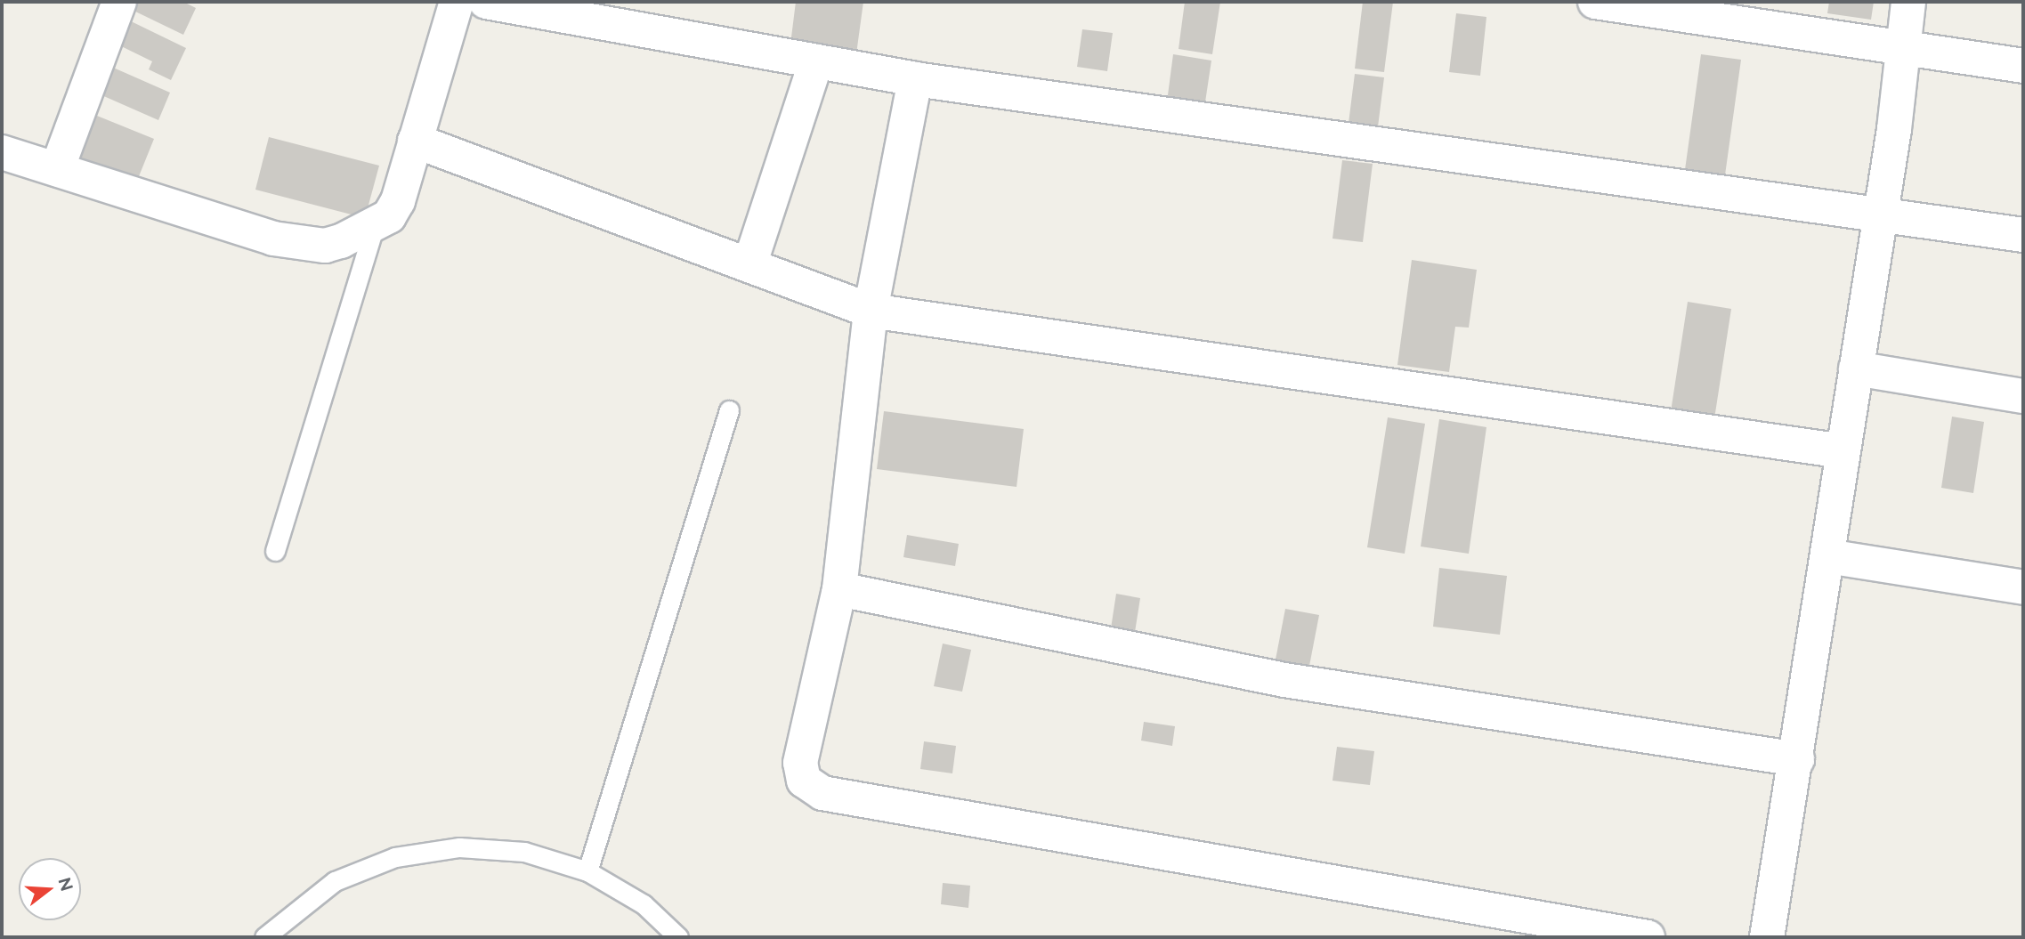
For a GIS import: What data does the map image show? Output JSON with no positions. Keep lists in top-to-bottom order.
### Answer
{
  "north": "right"
}
